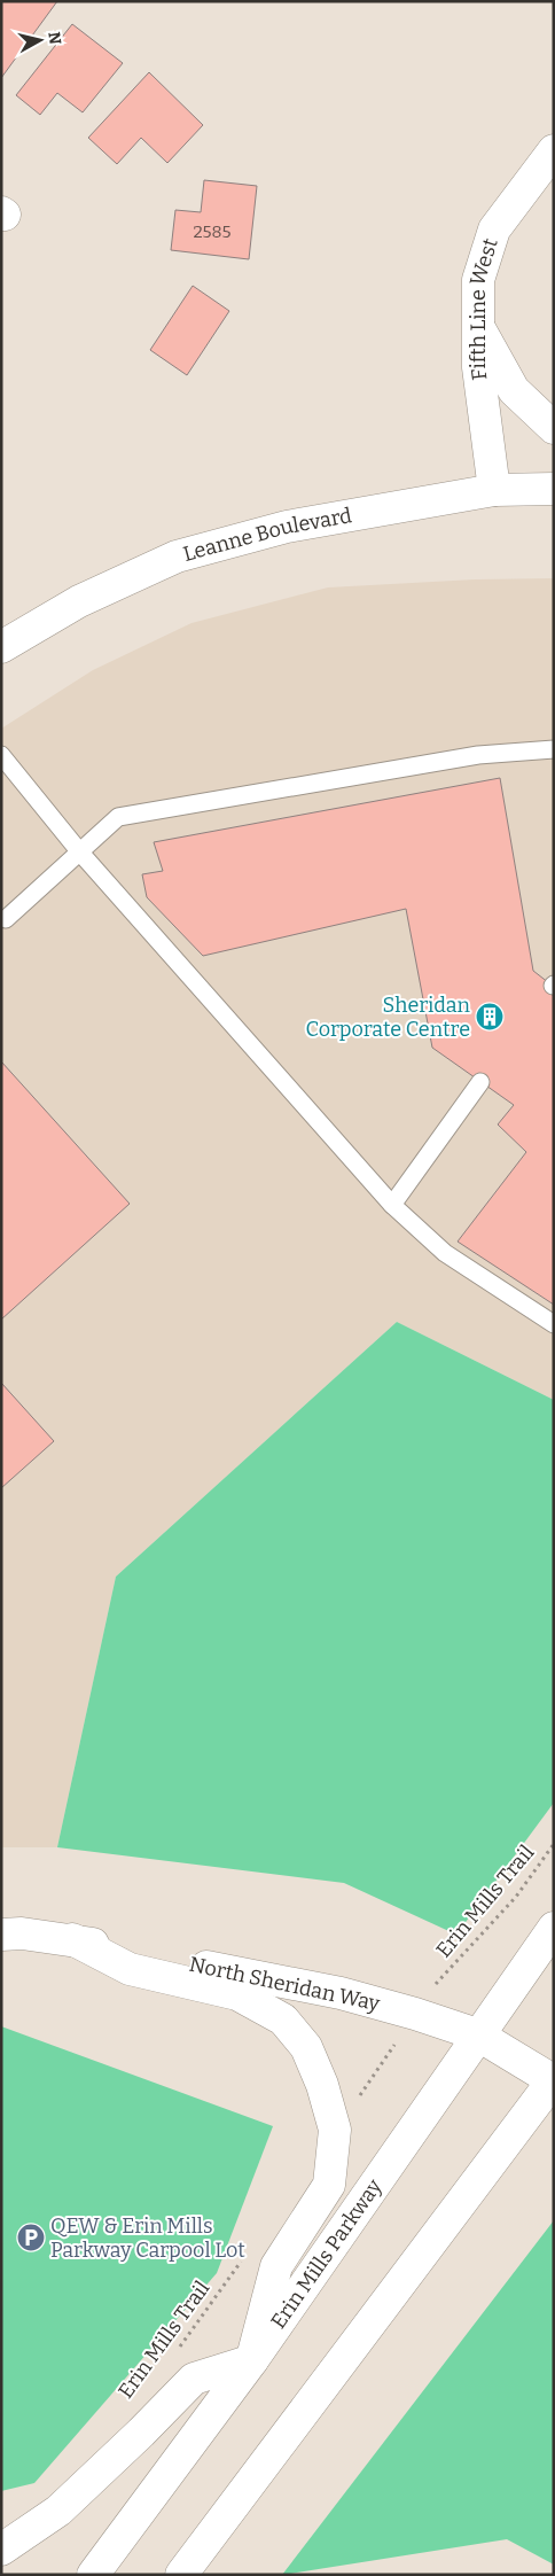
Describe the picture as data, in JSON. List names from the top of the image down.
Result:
{
  "streets": {
    "main road": [
      "Fifth Line West",
      "Leanne Boulevard",
      "North Sheridan Way",
      "Erin Mills Parkway"
    ],
    "path": ["Erin Mills Trail"]
  },
  "crossings": [
    ["Fifth Line West", "Leanne Boulevard"],
    ["North Sheridan Way", "Erin Mills Parkway"]
  ],
  "places": {
    "building": ["Sheridan Corporate Centre"],
    "parking": ["QEW & Erin Mills Parkway Carpool Lot"]
  },
  "house_numbers": ["2585"],
  "north": "right"
}
